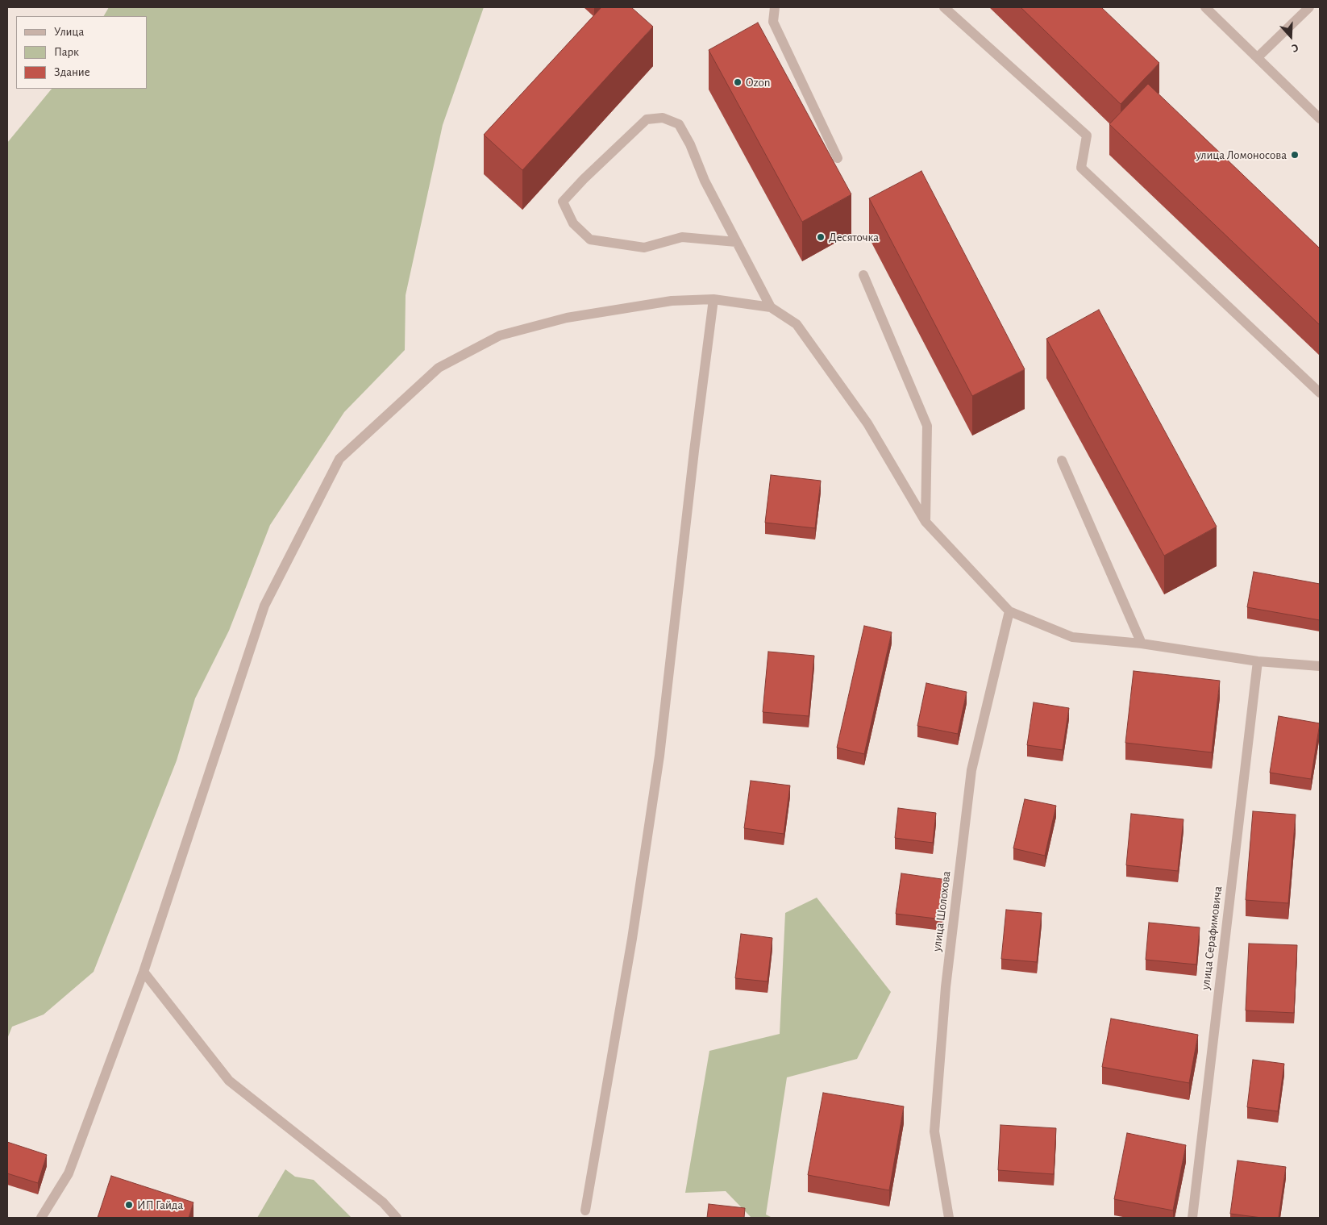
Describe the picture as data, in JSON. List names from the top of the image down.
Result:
{
  "streets": {
    "street": ["улица Шолохова", "улица Серафимовича"]
  },
  "places": [
    "Ozon",
    "улица Ломоносова",
    "Десяточка",
    "ИП Гайда"
  ],
  "legend": ["Улица", "Парк", "Здание"],
  "north": "bottom"
}
